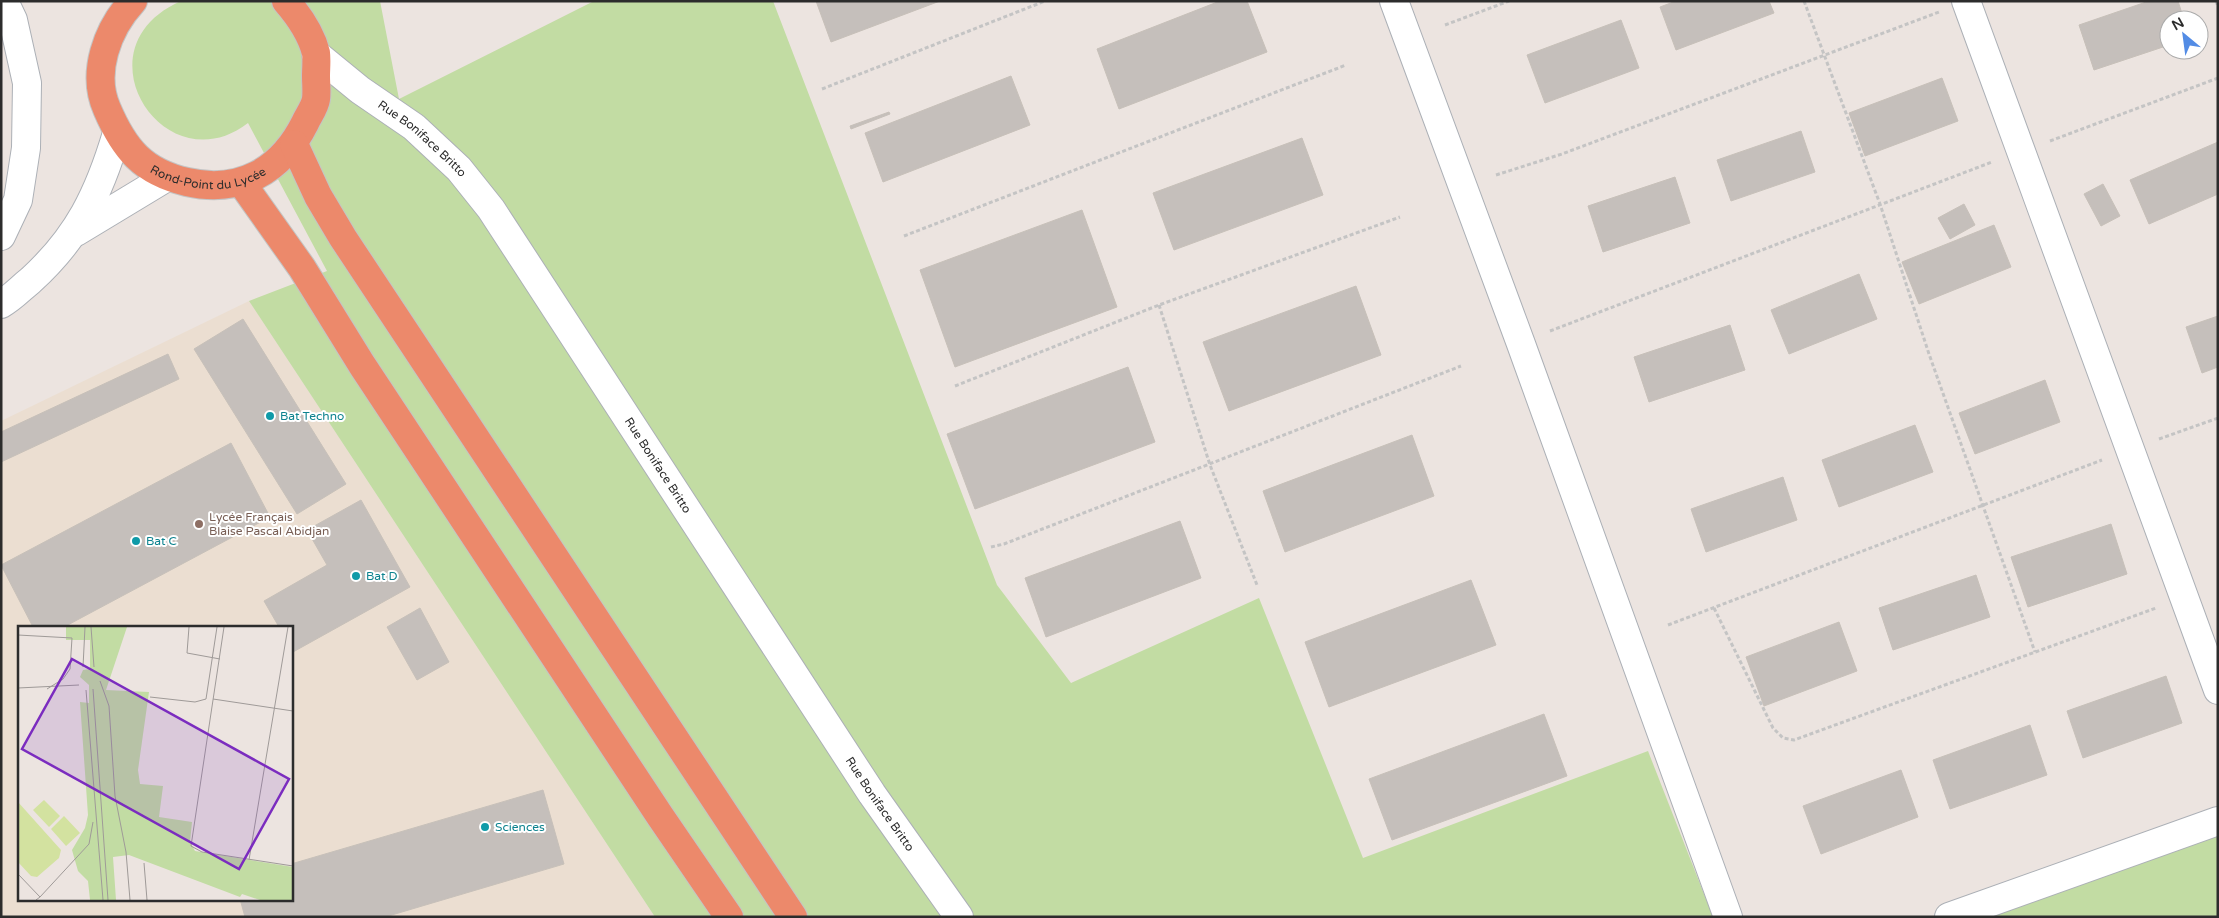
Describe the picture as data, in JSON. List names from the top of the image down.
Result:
{
  "streets": {
    "highway": ["Rond-Point du Lycée"],
    "street": ["Rue Boniface Britto"]
  },
  "crossings": [
    ["Rue Boniface Britto", "Rond-Point du Lycée"]
  ],
  "places": [
    "Bat Techno",
    "Lycée Français Blaise Pascal Abidjan",
    "Bat C",
    "Bat D",
    "Sciences"
  ],
  "north": "top left"
}
